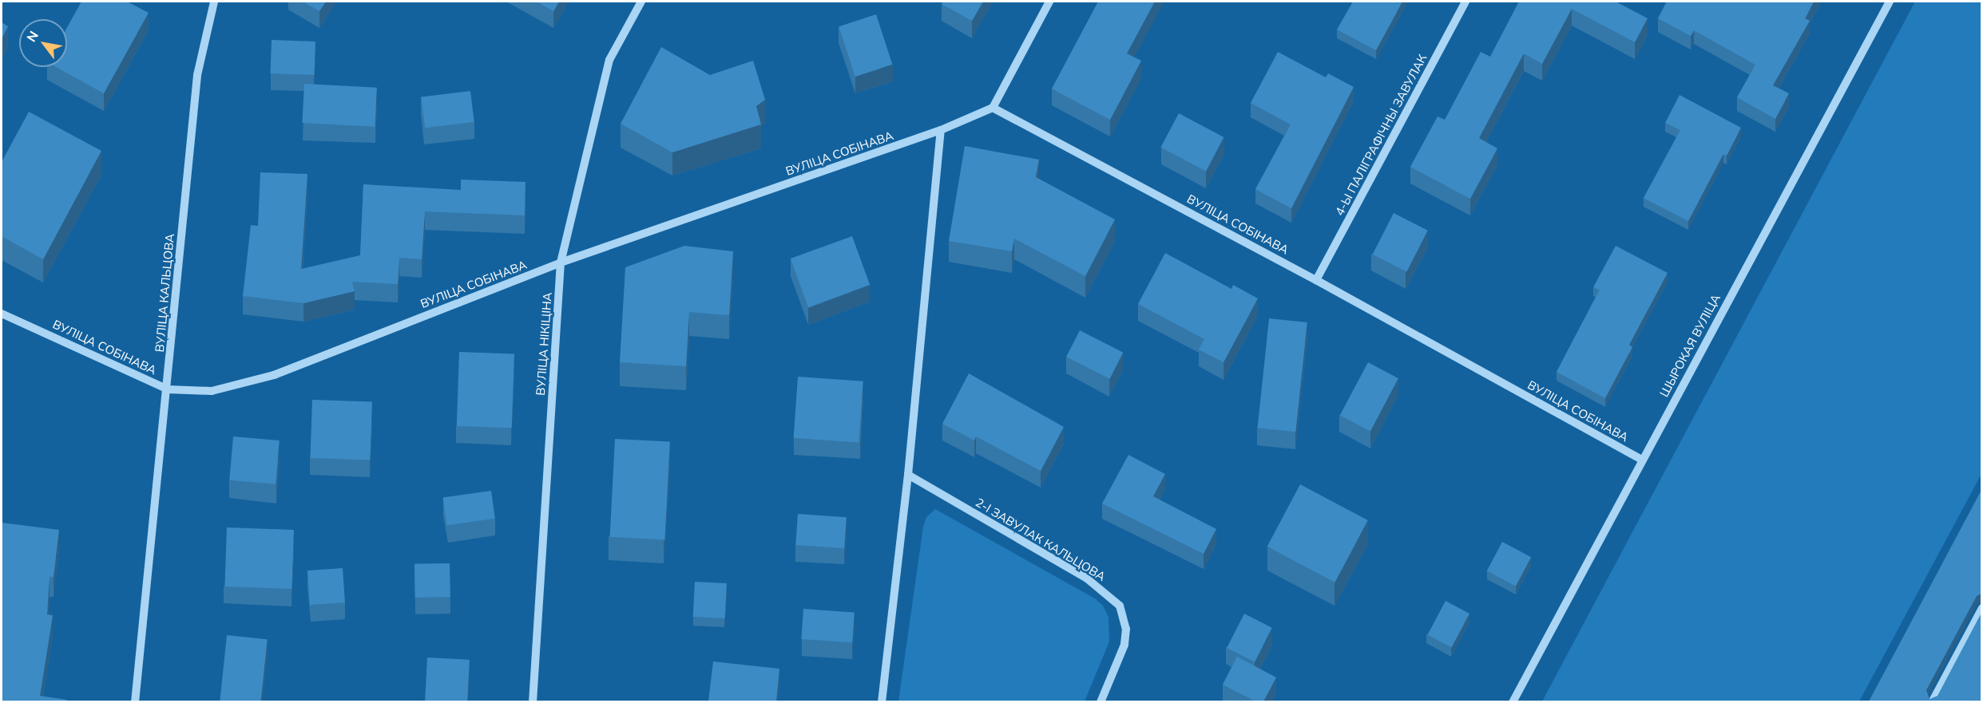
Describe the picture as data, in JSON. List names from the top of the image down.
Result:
{
  "streets": {
    "street": [
      "4-Ы ПАЛІГРАФІЧНЫ ЗАВУЛАК",
      "ВУЛІЦА СОБІНАВА",
      "ВУЛІЦА КАЛЬЦОВА",
      "ВУЛІЦА НІКІЦІНА",
      "ШЫРОКАЯ ВУЛІЦА",
      "2-І ЗАВУЛАК КАЛЬЦОВА"
    ]
  },
  "crossings": [
    ["4-Ы ПАЛІГРАФІЧНЫ ЗАВУЛАК", "ВУЛІЦА СОБІНАВА"],
    ["ВУЛІЦА СОБІНАВА", "ВУЛІЦА КАЛЬЦОВА"],
    ["ВУЛІЦА СОБІНАВА", "ВУЛІЦА НІКІЦІНА"],
    ["ВУЛІЦА СОБІНАВА", "ШЫРОКАЯ ВУЛІЦА"]
  ],
  "north": "top left"
}
